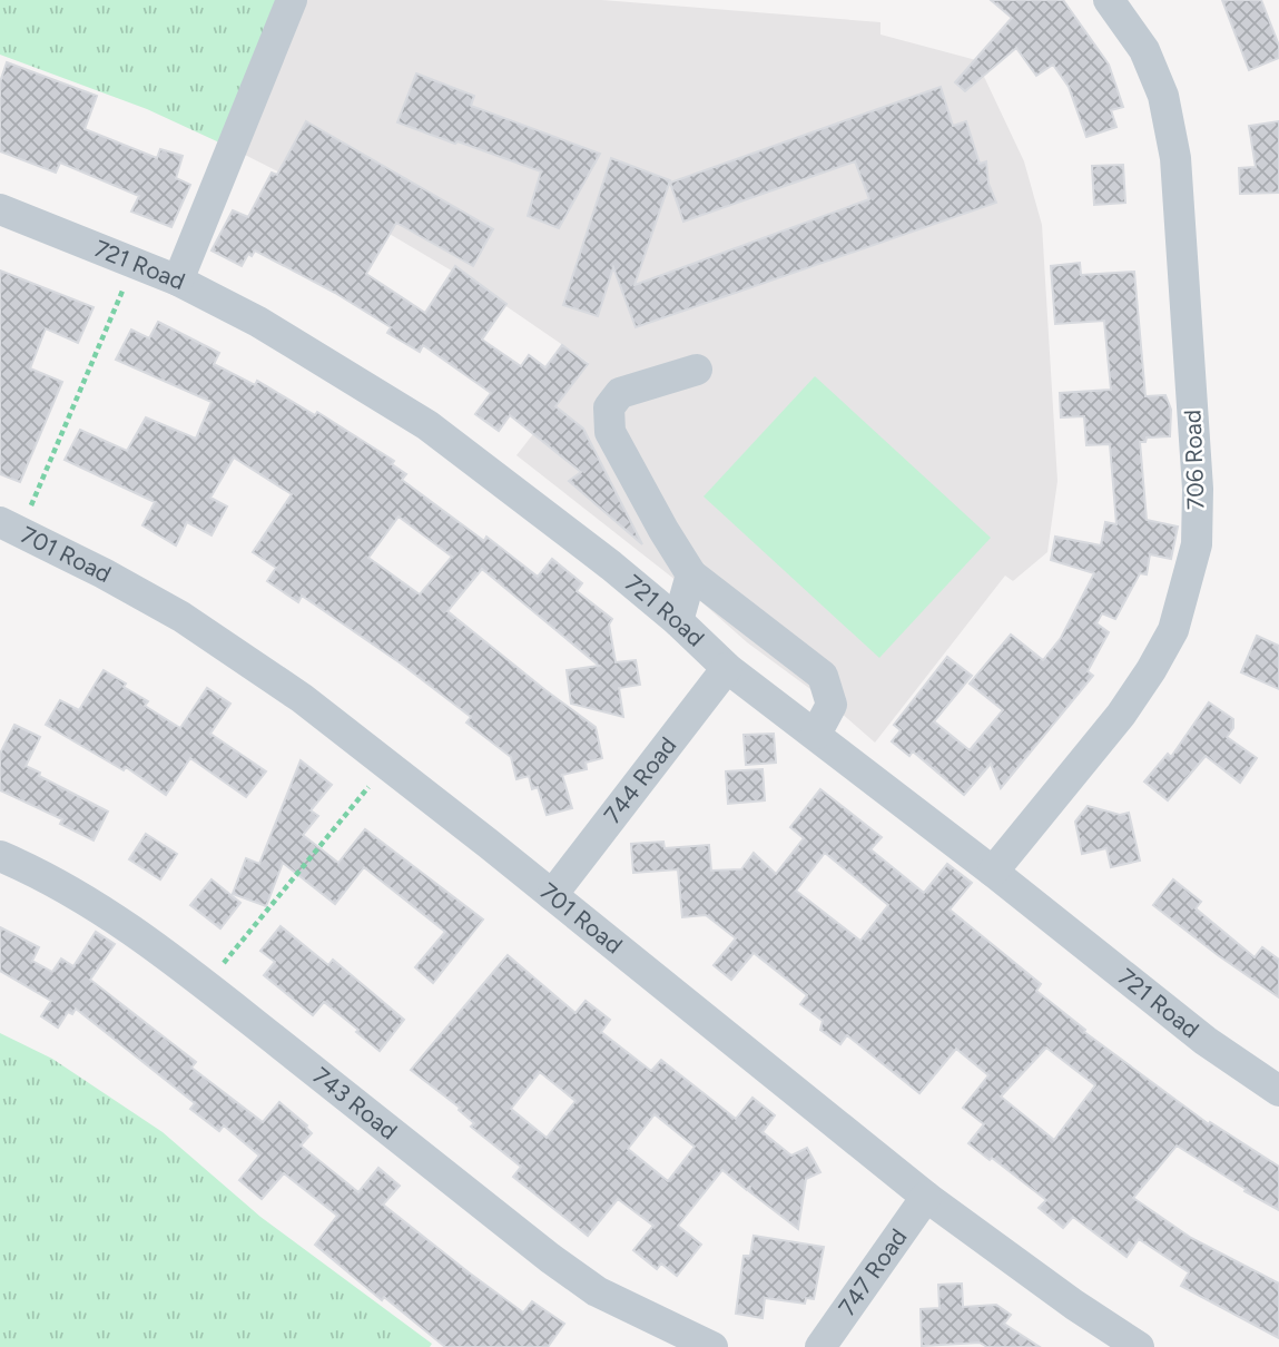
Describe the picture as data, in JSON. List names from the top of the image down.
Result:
{
  "streets": {
    "street": [
      "721 Road",
      "706 Road",
      "701 Road",
      "744 Road",
      "743 Road",
      "747 Road"
    ]
  },
  "crossings": [
    ["721 Road", "706 Road"],
    ["721 Road", "744 Road"],
    ["701 Road", "744 Road"],
    ["701 Road", "747 Road"]
  ]
}
